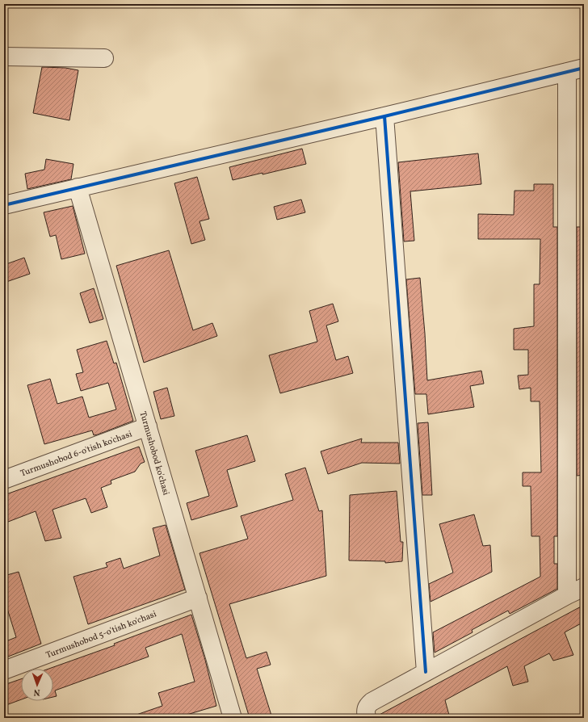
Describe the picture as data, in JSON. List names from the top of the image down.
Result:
{
  "streets": {
    "street": ["Turmushobod 6-o'tish ko'chasi", "Turmushobod ko'chasi", "Turmushobod 5-o'tish ko'chasi"]
  },
  "crossings": [
    ["Turmushobod 6-o'tish ko'chasi", "Turmushobod ko'chasi"],
    ["Turmushobod ko'chasi", "Turmushobod 5-o'tish ko'chasi"]
  ],
  "north": "bottom"
}
